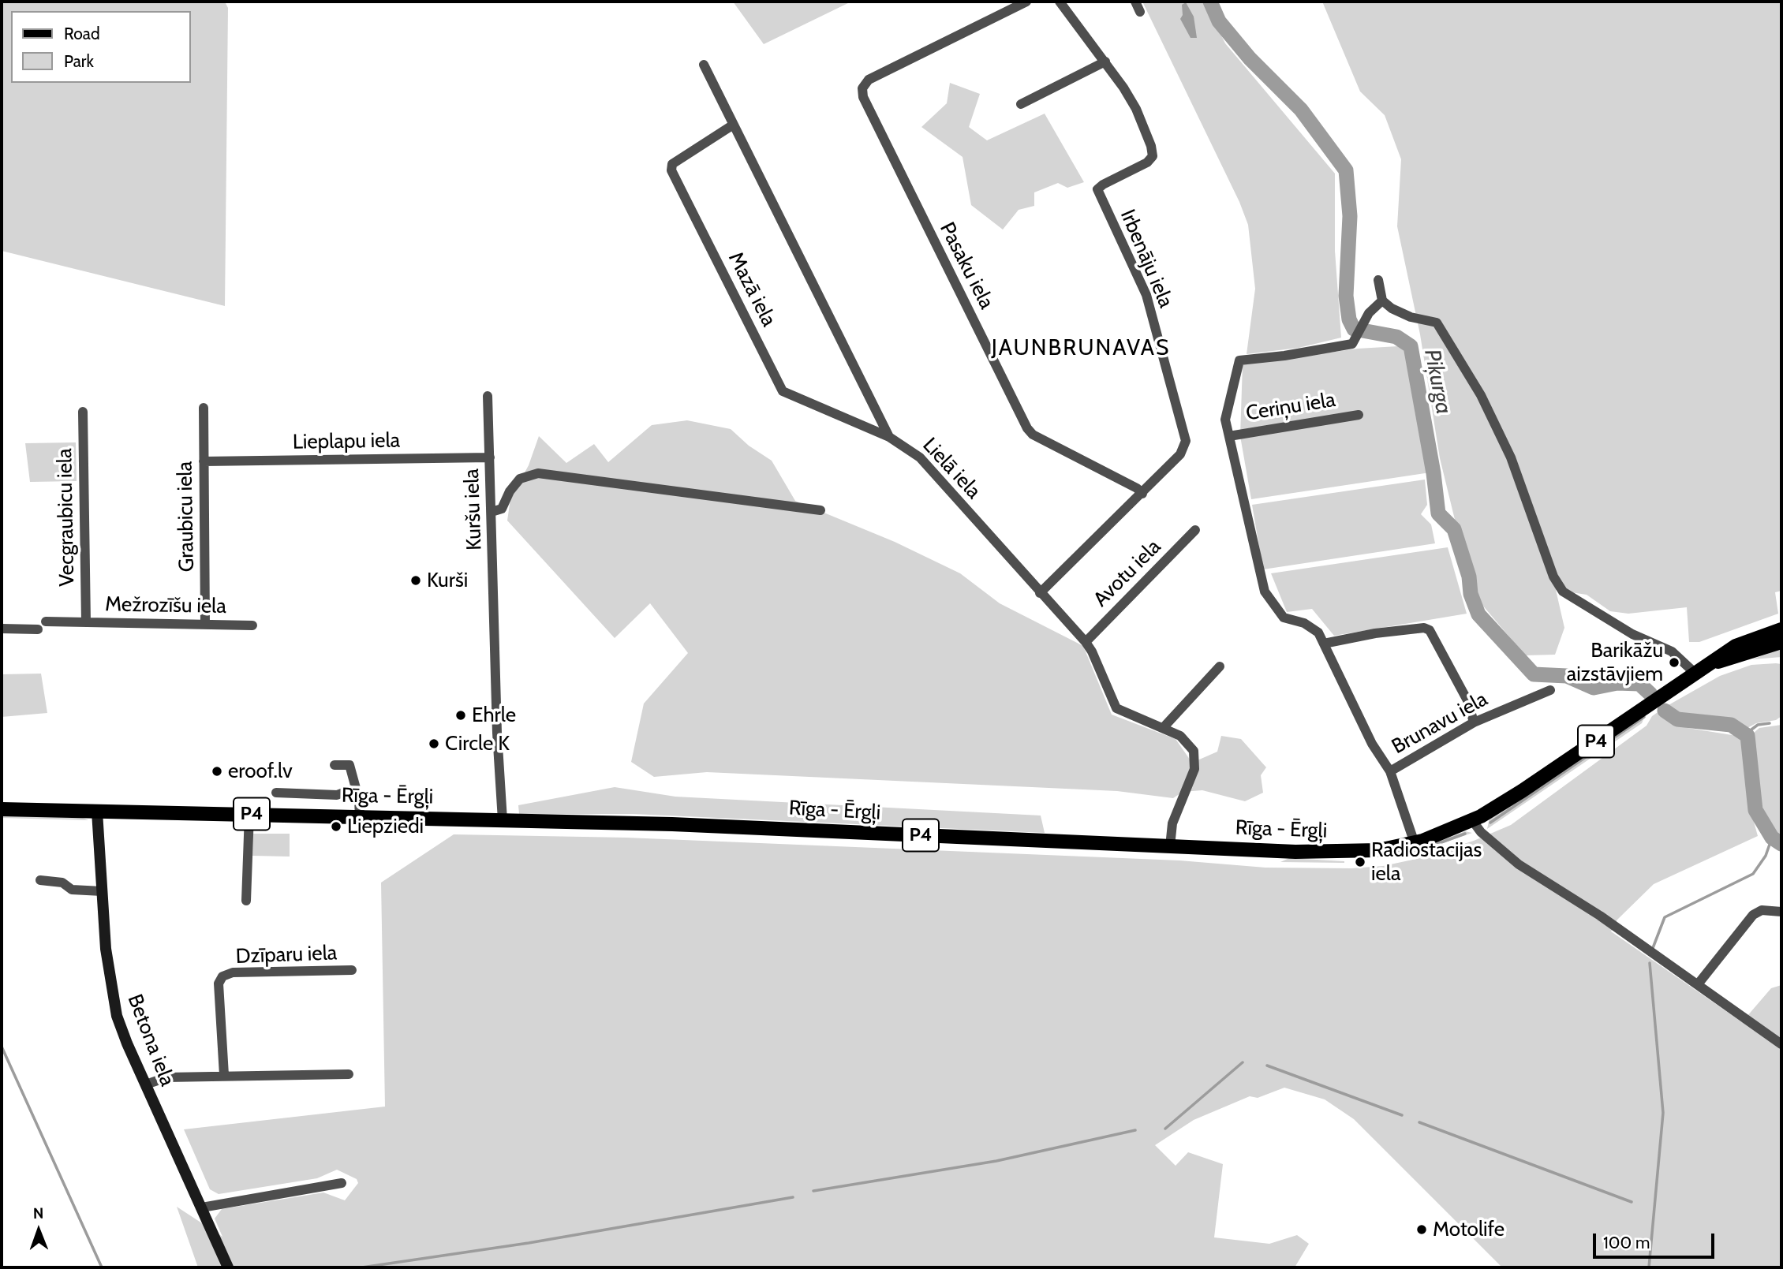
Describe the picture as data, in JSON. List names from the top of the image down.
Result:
{
  "streets": {
    "main road": ["P4", "Rīga - Ērgļi", "Betona iela"],
    "street": [
      "Irbenāju iela",
      "Pasaku iela",
      "Mazā iela",
      "Ceriņu iela",
      "Lieplapu iela",
      "Lielā iela",
      "Kuršu iela",
      "Graubicu iela",
      "Vecgraubicu iela",
      "Avotu iela",
      "Mežrozīšu iela",
      "Brunavu iela",
      "Dzīparu iela"
    ]
  },
  "crossings": [
    ["Irbenāju iela", "Pasaku iela"],
    ["Irbenāju iela", "Lielā iela"],
    ["Mazā iela", "Lielā iela"],
    ["Lieplapu iela", "Kuršu iela"],
    ["Lieplapu iela", "Graubicu iela"],
    ["Lielā iela", "Avotu iela"],
    ["Lielā iela", "Rīga - Ērgļi"],
    ["Kuršu iela", "Rīga - Ērgļi"],
    ["Graubicu iela", "Mežrozīšu iela"],
    ["Vecgraubicu iela", "Mežrozīšu iela"],
    ["Brunavu iela", "Rīga - Ērgļi"],
    ["Rīga - Ērgļi", "Betona iela"]
  ],
  "districts": ["JAUNBRUNAVAS"],
  "water": ["Piķurga"],
  "places": [
    "Kurši",
    "Barikāžu aizstāvjiem",
    "Ehrle",
    "Circle K",
    "eroof.lv",
    "Liepziedi",
    "Radiostacijas iela",
    "Motolife"
  ],
  "legend": ["Road", "Park"],
  "scale_bar": "100 m",
  "north": "top"
}
